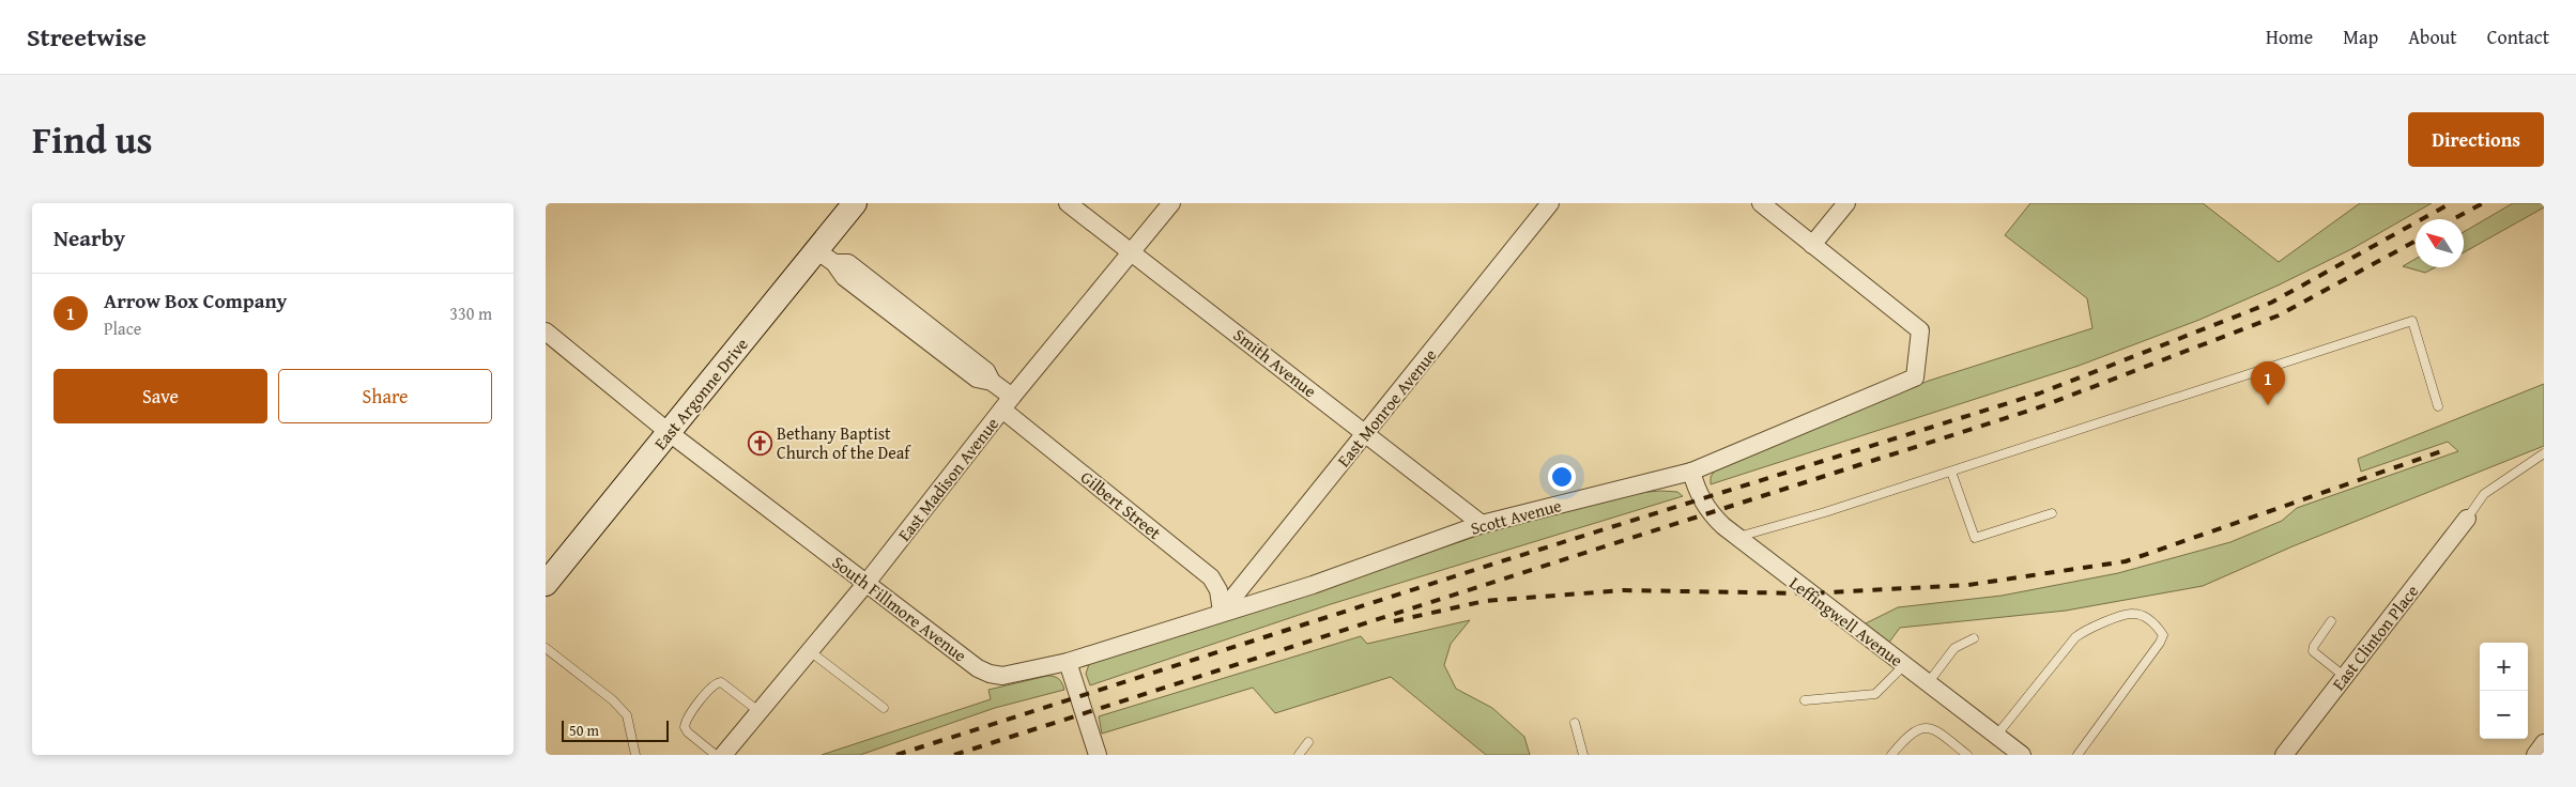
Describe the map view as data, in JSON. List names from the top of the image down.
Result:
{
  "streets": {
    "street": [
      "Smith Avenue",
      "East Argonne Drive",
      "East Monroe Avenue",
      "East Madison Avenue",
      "Gilbert Street",
      "Scott Avenue",
      "South Fillmore Avenue",
      "Leffingwell Avenue",
      "East Clinton Place"
    ]
  },
  "crossings": [
    ["Smith Avenue", "East Monroe Avenue"],
    ["Smith Avenue", "East Madison Avenue"],
    ["Smith Avenue", "Scott Avenue"],
    ["East Argonne Drive", "Gilbert Street"],
    ["East Argonne Drive", "South Fillmore Avenue"],
    ["East Monroe Avenue", "Gilbert Street"],
    ["East Monroe Avenue", "Scott Avenue"],
    ["East Madison Avenue", "Gilbert Street"],
    ["East Madison Avenue", "South Fillmore Avenue"],
    ["Gilbert Street", "Scott Avenue"],
    ["Scott Avenue", "South Fillmore Avenue"],
    ["Scott Avenue", "Leffingwell Avenue"]
  ],
  "places": {
    "church": ["Bethany Baptist Church of the Deaf"]
  },
  "scale_bar": "50 m",
  "north": "top left",
  "page": {
    "header": "Streetwise",
    "nav": [
      "Home",
      "Map",
      "About",
      "Contact"
    ],
    "title": "Find us",
    "buttons": [
      "Directions",
      ["Save", "Share"]
    ],
    "heading": "Nearby",
    "list": [
      {
        "mark": "1",
        "name": "Arrow Box Company",
        "note": "Place",
        "value": "330 m"
      }
    ],
    "pins": "1",
    "map_buttons": ["+", "−"],
    "scale": "50 m"
  }
}
